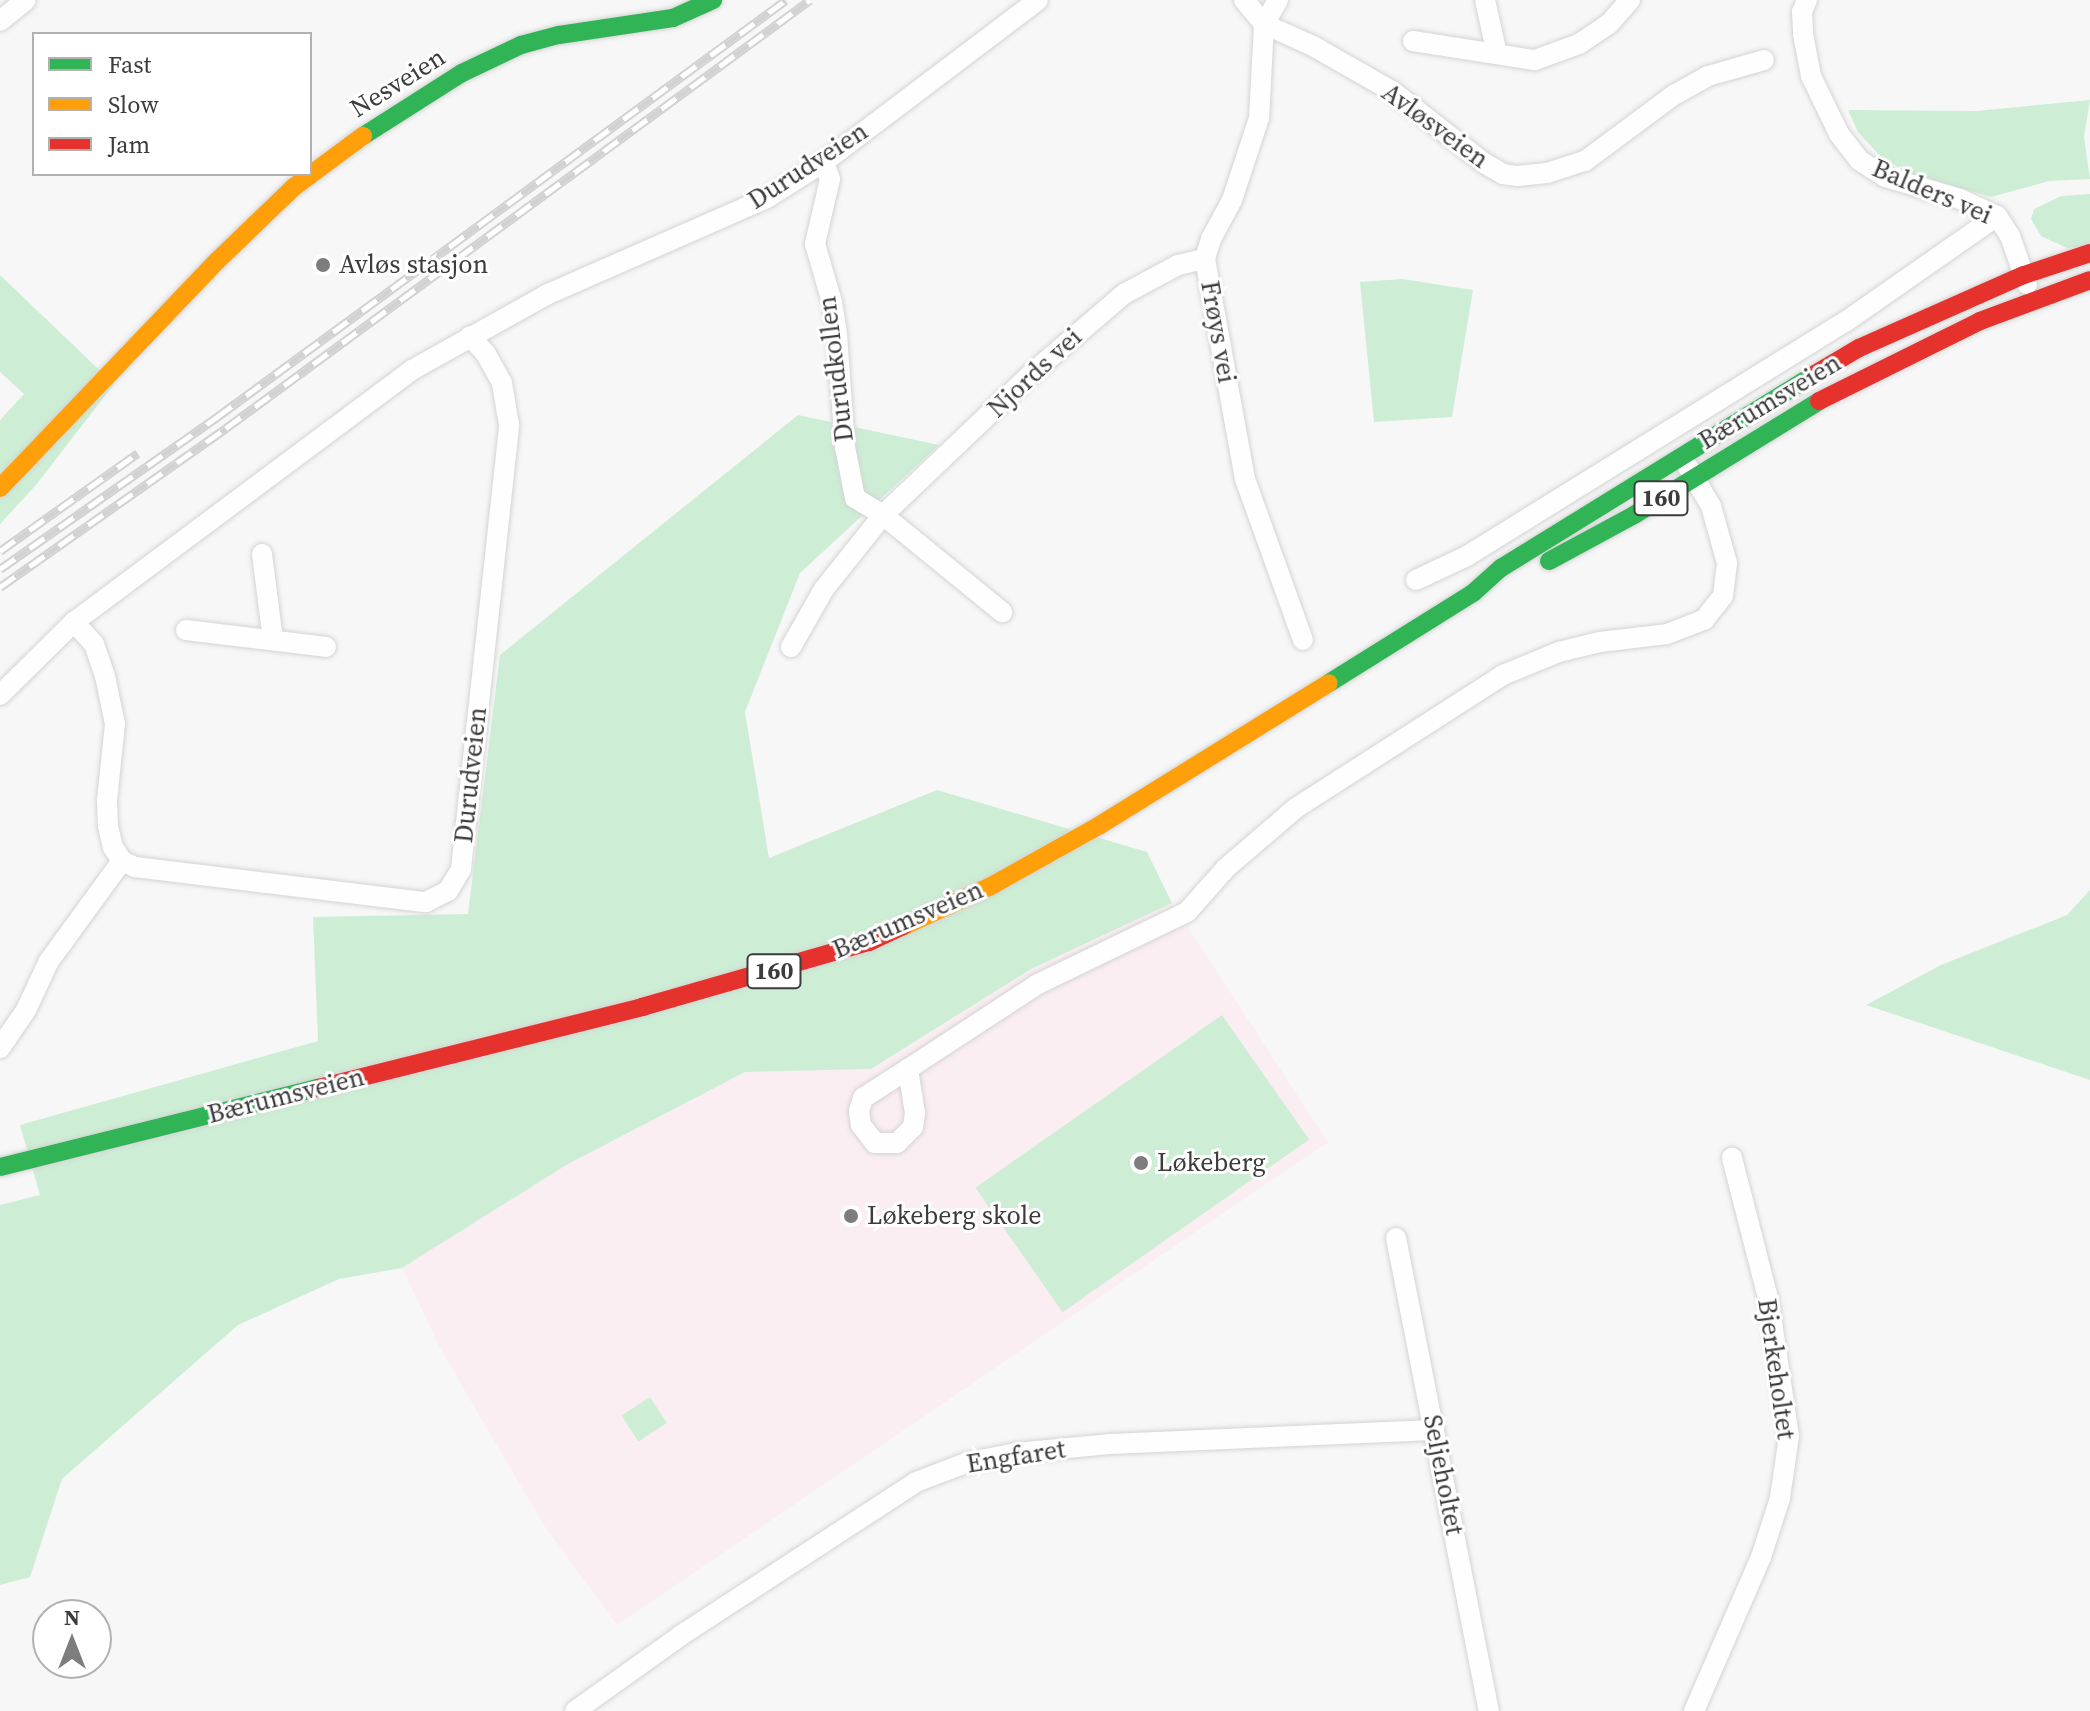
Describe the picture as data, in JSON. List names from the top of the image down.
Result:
{
  "streets": {
    "main road": ["Nesveien", "Bærumsveien", "160"],
    "street": [
      "Avløsveien",
      "Durudveien",
      "Balders vei",
      "Frøys vei",
      "Durudkollen",
      "Njords vei",
      "Bjerkeholtet",
      "Engfaret",
      "Seljeholtet"
    ]
  },
  "crossings": [
    ["Avløsveien", "Frøys vei"],
    ["Durudveien", "Durudkollen"],
    ["Balders vei", "Bærumsveien"],
    ["Frøys vei", "Njords vei"],
    ["Durudkollen", "Njords vei"],
    ["Engfaret", "Seljeholtet"]
  ],
  "places": ["Avløs stasjon", "Løkeberg", "Løkeberg skole"],
  "legend": ["Fast", "Slow", "Jam"],
  "north": "top"
}
